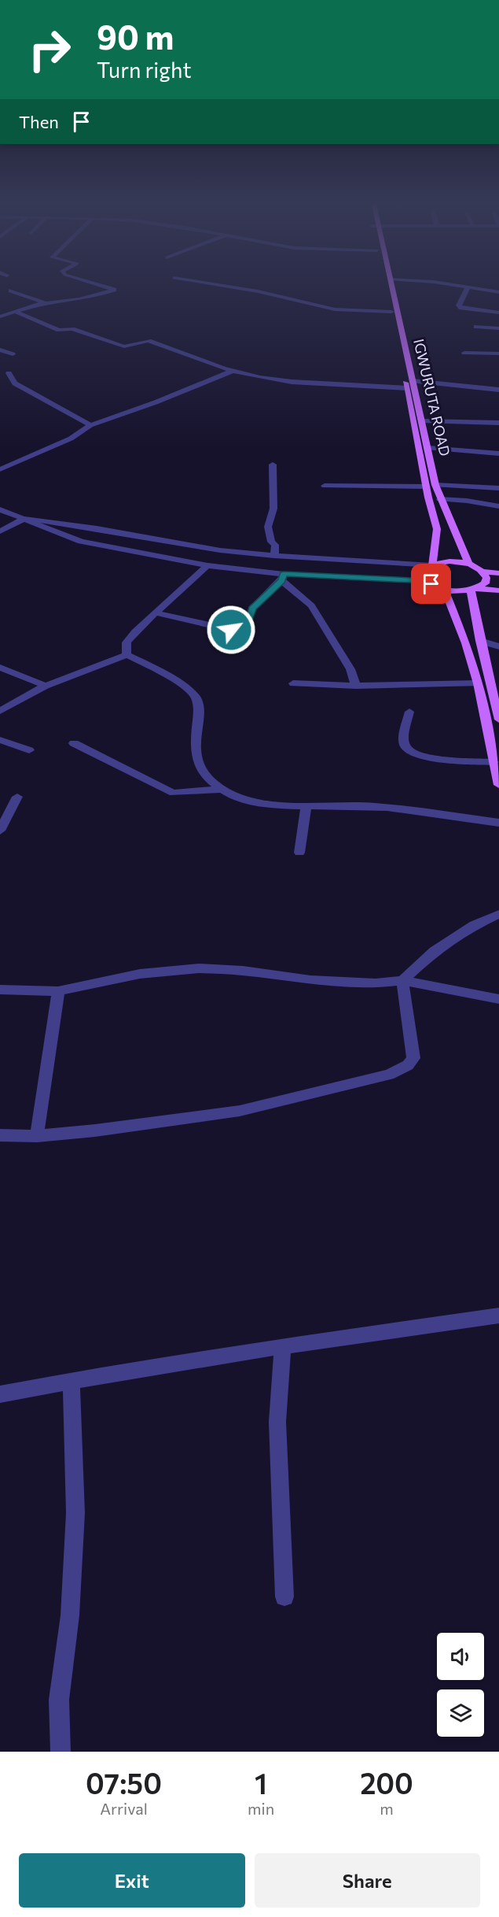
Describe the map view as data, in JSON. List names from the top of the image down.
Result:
{
  "streets": {
    "main road": ["IGWURUTA ROAD"]
  },
  "page": {
    "turn": ["90 m", "Turn right"],
    "then": "Then",
    "eta": [
      "07:50",
      "Arrival",
      "1",
      "min",
      "200",
      "m"
    ],
    "buttons": ["Exit", "Share"]
  }
}
